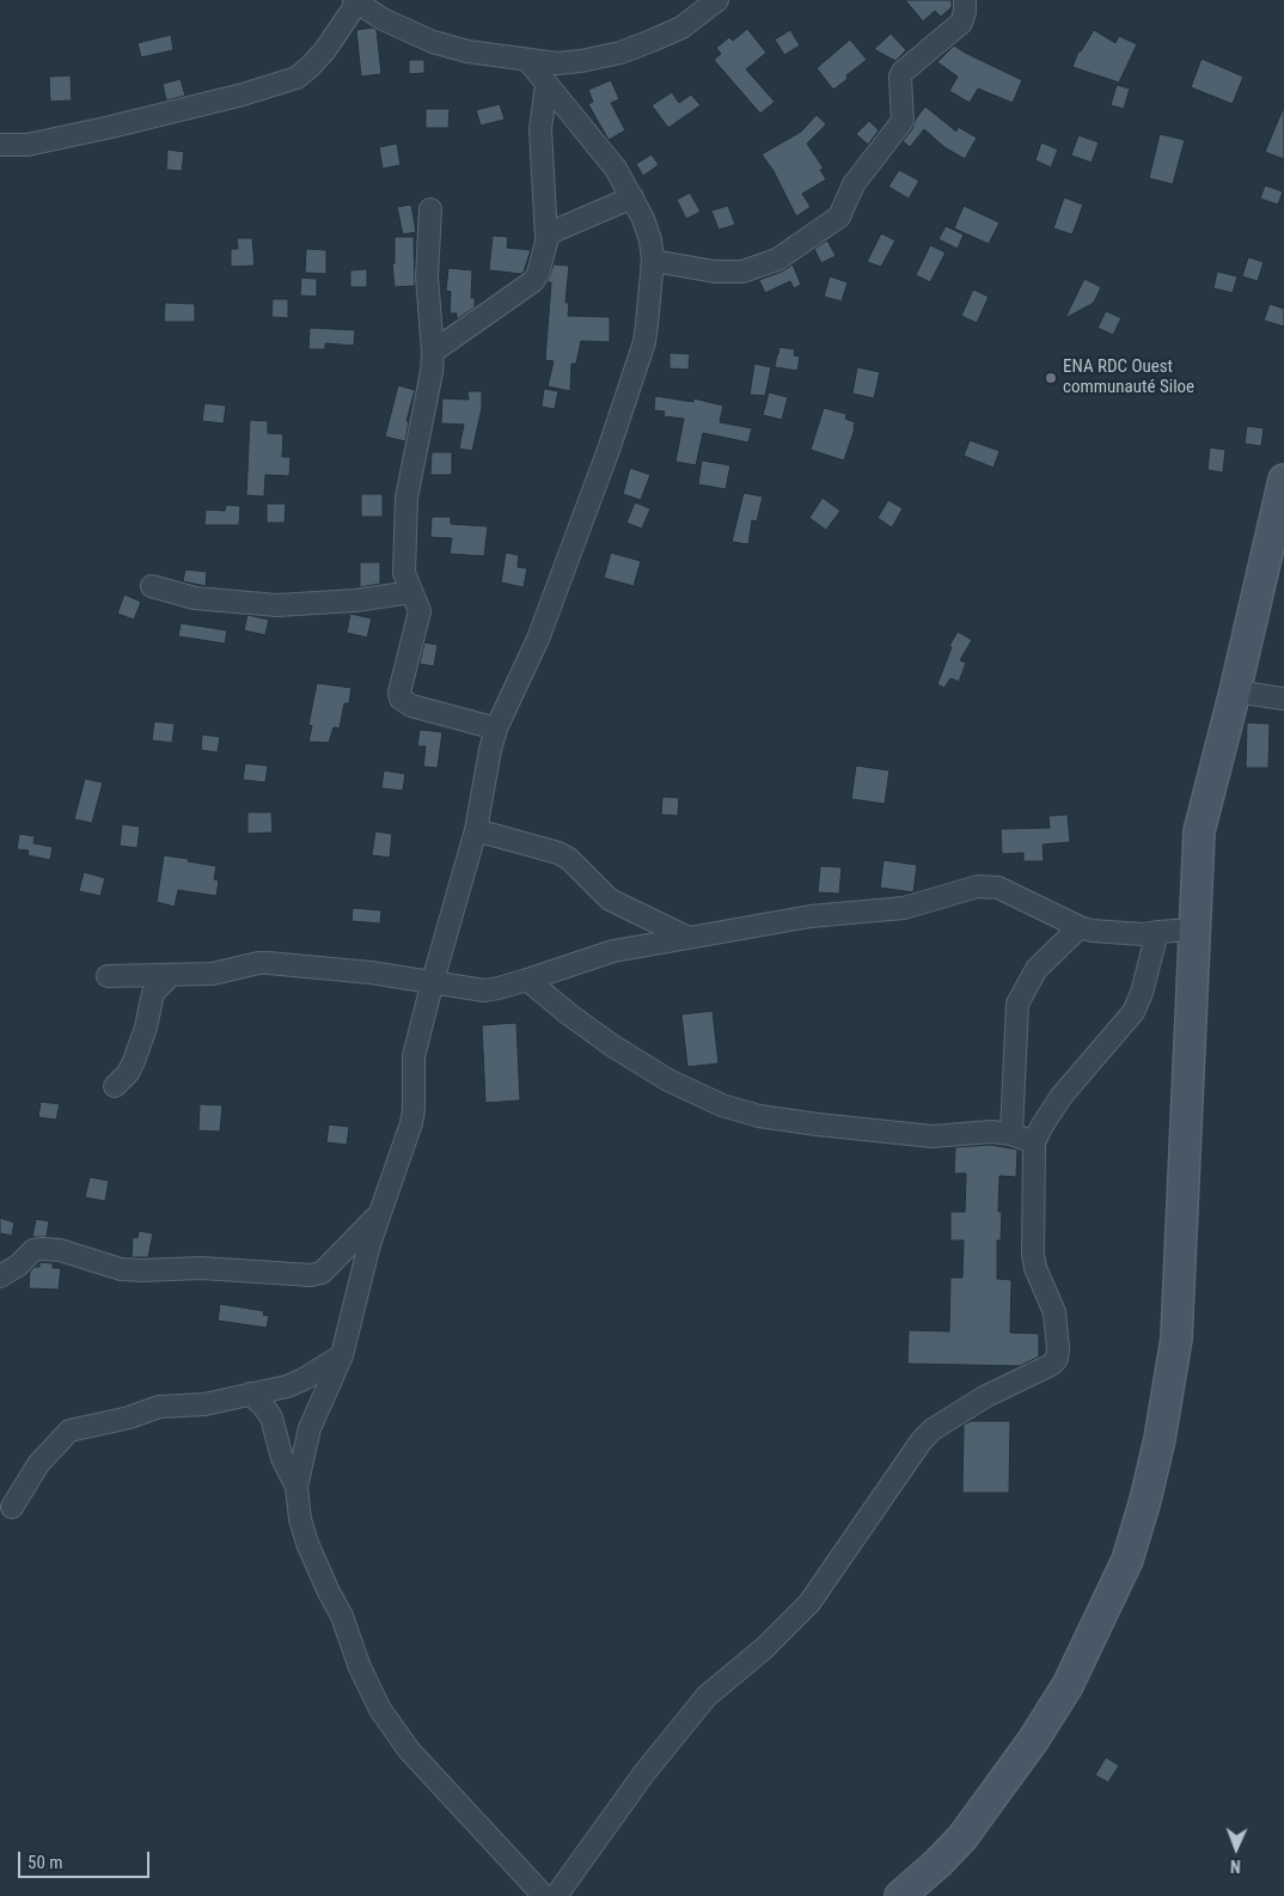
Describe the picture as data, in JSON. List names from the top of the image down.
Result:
{
  "places": ["ENA RDC Ouest communauté Siloe"],
  "scale_bar": "50 m",
  "north": "bottom"
}
